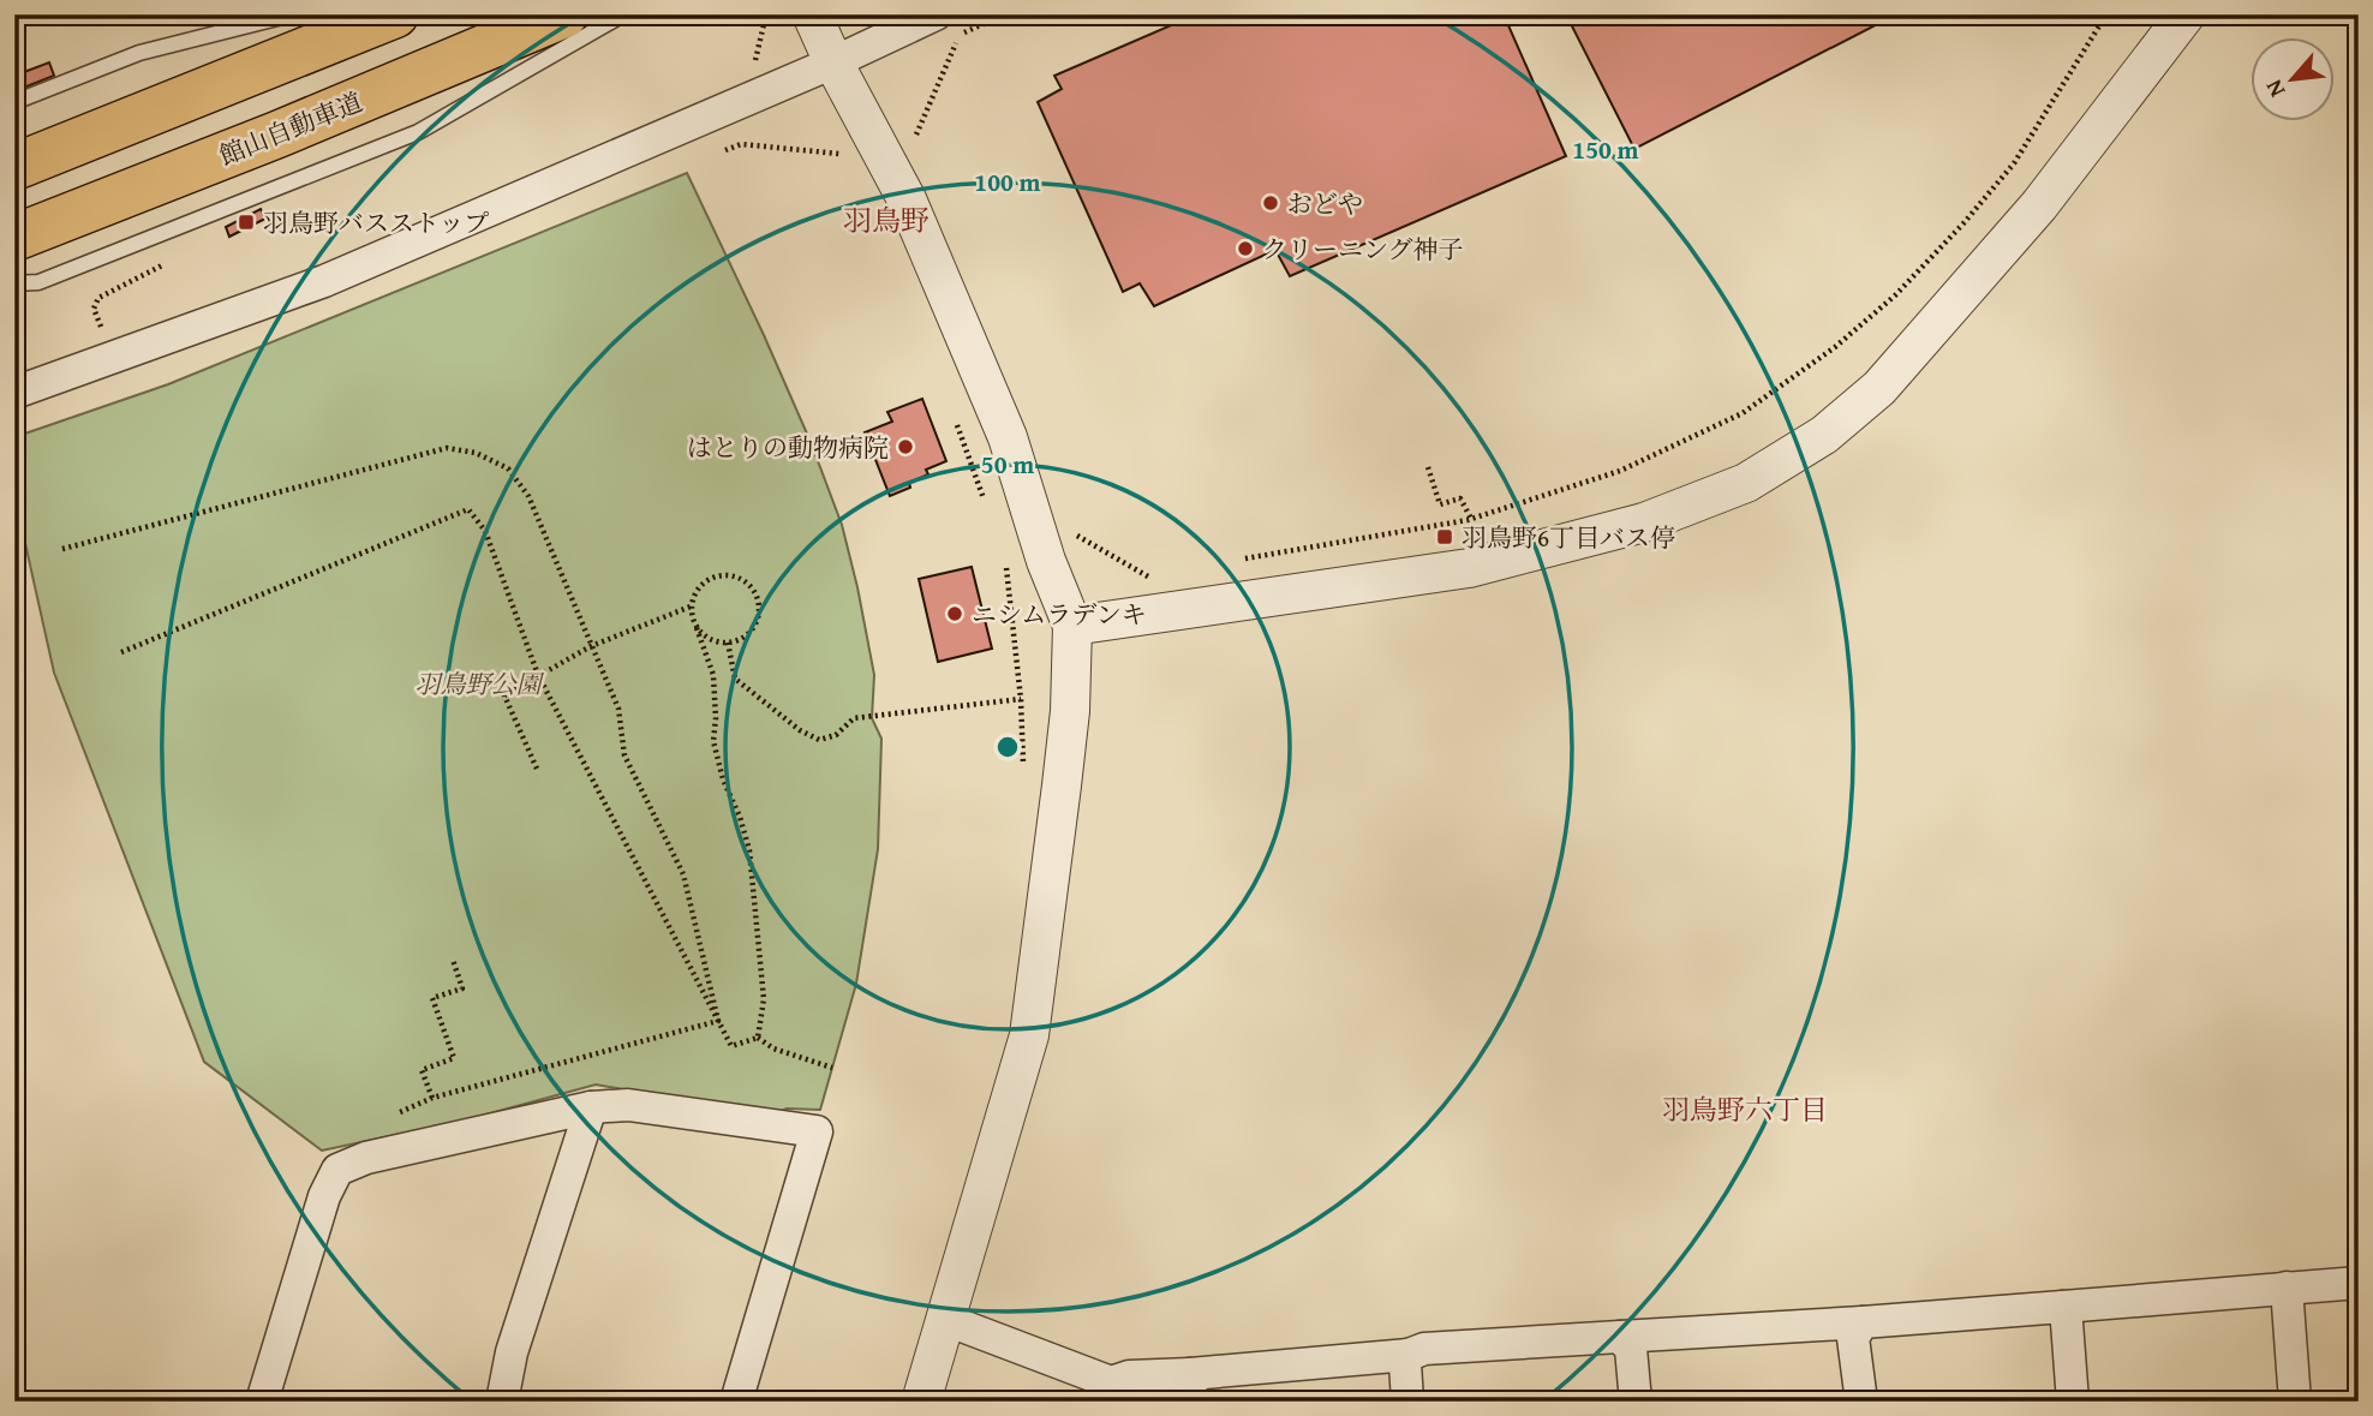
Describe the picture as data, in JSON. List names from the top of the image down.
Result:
{
  "streets": {
    "highway": ["館山自動車道"]
  },
  "districts": ["羽鳥野", "羽鳥野六丁目"],
  "parks": ["羽鳥野公園"],
  "places": {
    "other": [
      "おどや",
      "クリーニング神子",
      "はとりの動物病院",
      "ニシムラデンキ"
    ],
    "transit": ["羽鳥野バスストップ", "羽鳥野6丁目バス停"]
  },
  "north": "bottom left",
  "rings": ["150 m", "100 m", "50 m"]
}
